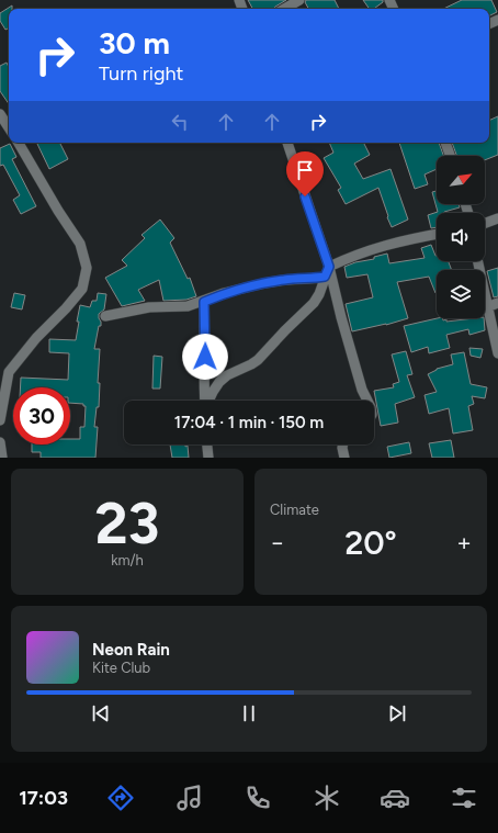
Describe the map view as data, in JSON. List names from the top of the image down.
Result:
{
  "north": "top right",
  "page": {
    "turn": ["30 m", "Turn right"],
    "limit": "30",
    "trip": "17:04 · 1 min · 150 m",
    "tile": [
      ["23", "km/h"],
      "Climate"
    ],
    "heat": ["−", "20°", "+"],
    "song": ["Neon Rain", "Kite Club"],
    "tabs": "17:03"
  }
}
